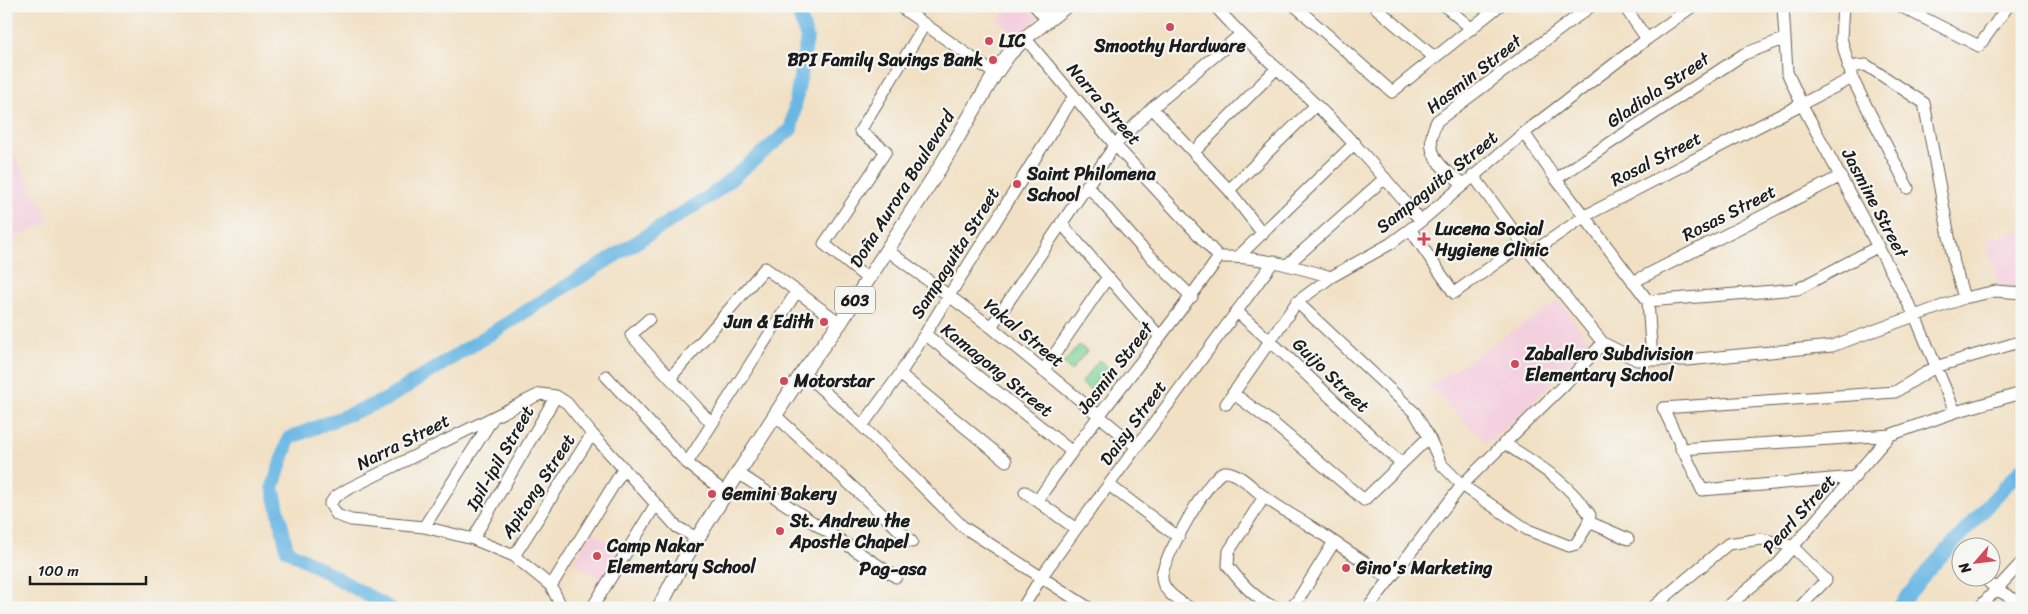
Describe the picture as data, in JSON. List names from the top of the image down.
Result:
{
  "streets": {
    "main road": ["Doña Aurora Boulevard", "603"],
    "street": [
      "Hasmin Street",
      "Gladiola Street",
      "Narra Street",
      "Rosal Street",
      "Sampaguita Street",
      "Jasmine Street",
      "Rosas Street",
      "Yakal Street",
      "Jasmin Street",
      "Kamagong Street",
      "Guijo Street",
      "Daisy Street",
      "Ipil-ipil Street",
      "Apitong Street",
      "Pearl Street"
    ]
  },
  "crossings": [
    ["Hasmin Street", "Sampaguita Street"],
    ["Gladiola Street", "Jasmine Street"],
    ["Narra Street", "Sampaguita Street"],
    ["Narra Street", "Doña Aurora Boulevard"],
    ["Narra Street", "Jasmin Street"],
    ["Narra Street", "Ipil-ipil Street"],
    ["Narra Street", "Apitong Street"],
    ["Rosal Street", "Jasmine Street"],
    ["Sampaguita Street", "Yakal Street"],
    ["Sampaguita Street", "Kamagong Street"],
    ["Sampaguita Street", "Guijo Street"],
    ["Doña Aurora Boulevard", "Yakal Street"],
    ["Jasmine Street", "Rosas Street"],
    ["Yakal Street", "Jasmin Street"],
    ["Yakal Street", "Daisy Street"],
    ["Jasmin Street", "Kamagong Street"],
    ["Guijo Street", "Daisy Street"]
  ],
  "districts": ["Pag-asa"],
  "places": {
    "other": [
      "Smoothy Hardware",
      "LIC",
      "BPI Family Savings Bank",
      "Saint Philomena School",
      "Jun & Edith",
      "Zaballero Subdivision Elementary School",
      "Motorstar",
      "Gemini Bakery",
      "St. Andrew the Apostle Chapel",
      "Camp Nakar Elementary School",
      "Gino's Marketing"
    ],
    "health": ["Lucena Social Hygiene Clinic"]
  },
  "scale_bar": "100 m",
  "north": "bottom left"
}
